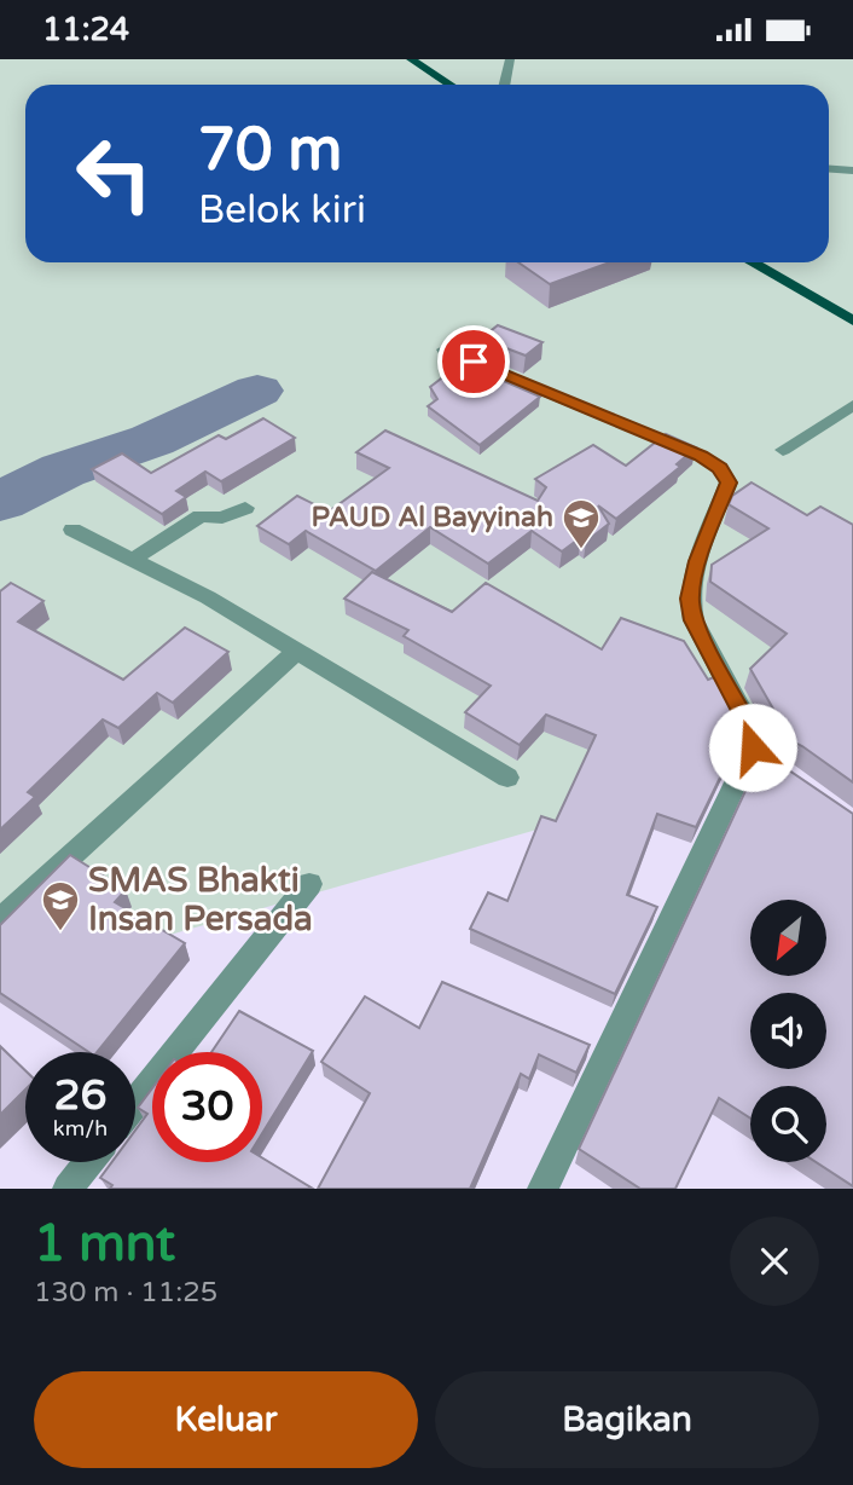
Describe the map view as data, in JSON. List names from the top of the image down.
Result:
{
  "places": {
    "school or university": ["PAUD Al Bayyinah", "SMAS Bhakti Insan Persada"]
  },
  "north": "bottom left",
  "page": {
    "status": "11:24",
    "turn": ["70 m", "Belok kiri"],
    "speed": "26 km/h",
    "limit": "30",
    "heading": ["1 mnt", "130 m · 11:25"],
    "buttons": ["Keluar", "Bagikan"]
  }
}
